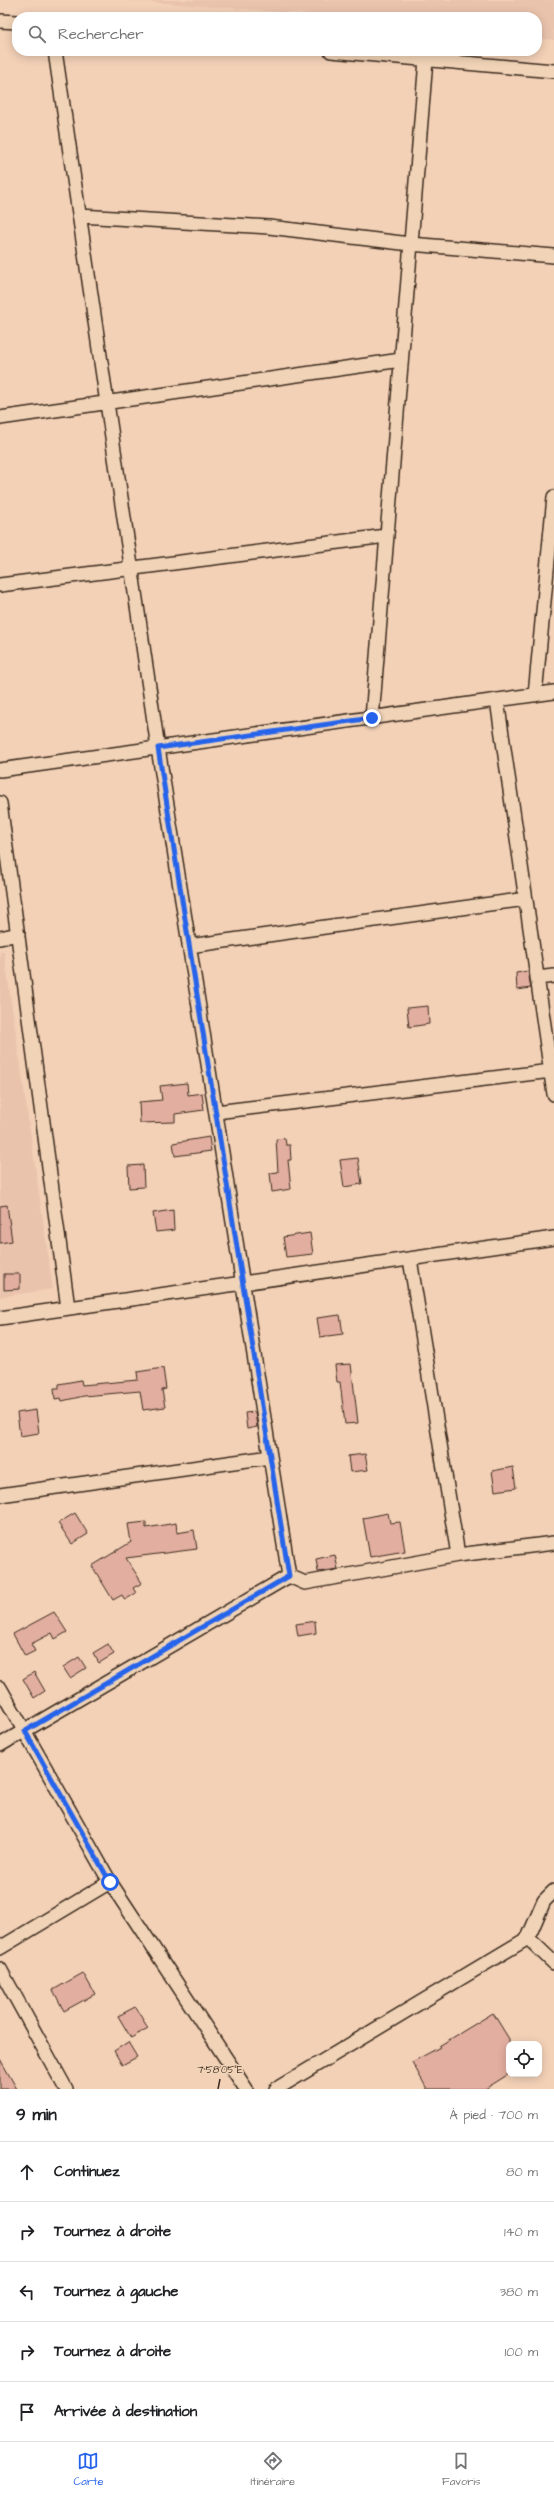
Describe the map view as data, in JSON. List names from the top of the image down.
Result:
{
  "page": {
    "search": "Rechercher",
    "heading": ["9 min", "À pied · 700 m"],
    "list": [
      ["Continuez", "80 m"],
      ["Tournez à droite", "140 m"],
      ["Tournez à gauche", "380 m"],
      ["Tournez à droite", "100 m"],
      "Arrivée à destination"
    ],
    "nav": ["Carte", "Itinéraire", "Favoris"]
  },
  "coordinates": ["7°58'05\"E"]
}
